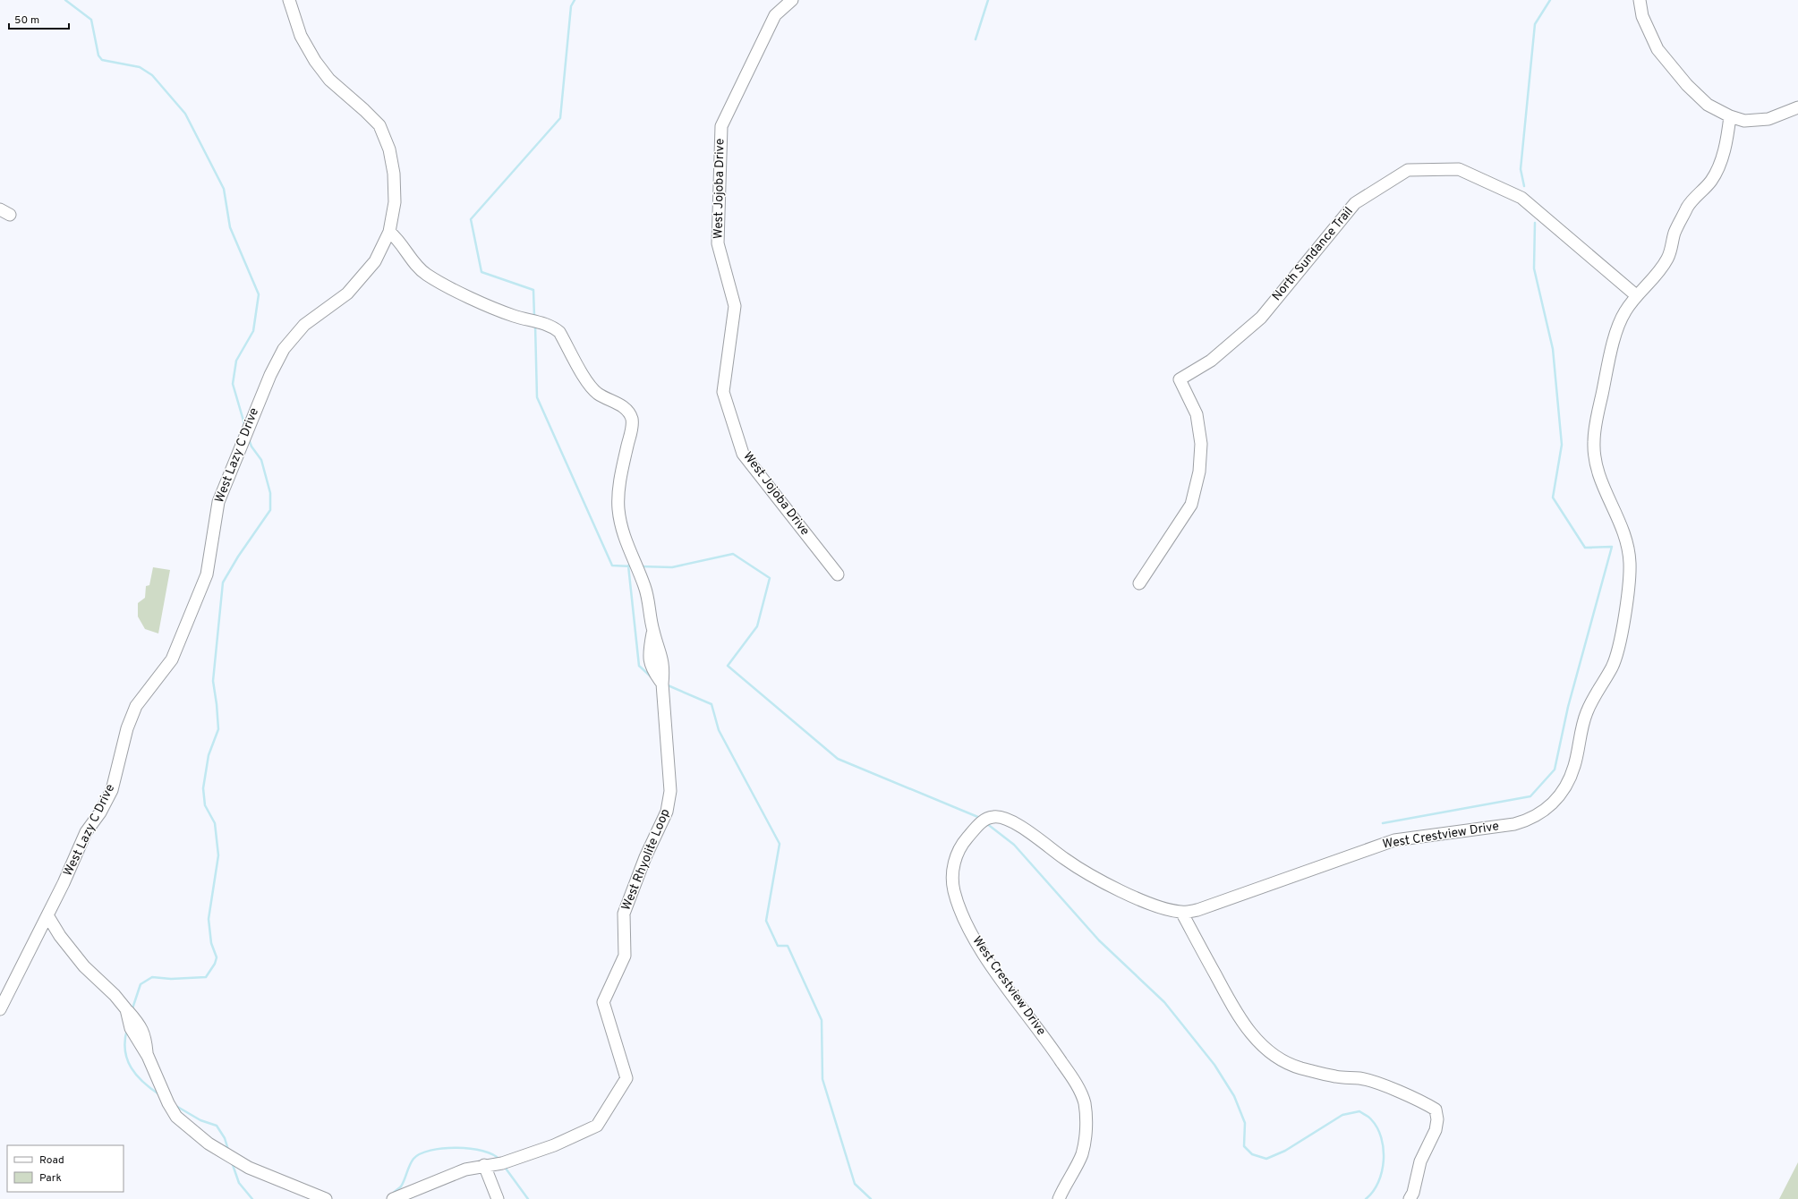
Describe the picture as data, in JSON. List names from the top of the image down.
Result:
{
  "streets": {
    "street": [
      "West Jojoba Drive",
      "North Sundance Trail",
      "West Lazy C Drive",
      "West Crestview Drive",
      "West Rhyolite Loop"
    ]
  },
  "crossings": [
    ["North Sundance Trail", "West Crestview Drive"],
    ["West Lazy C Drive", "West Rhyolite Loop"]
  ],
  "legend": ["Road", "Park"],
  "scale_bar": "50 m"
}
